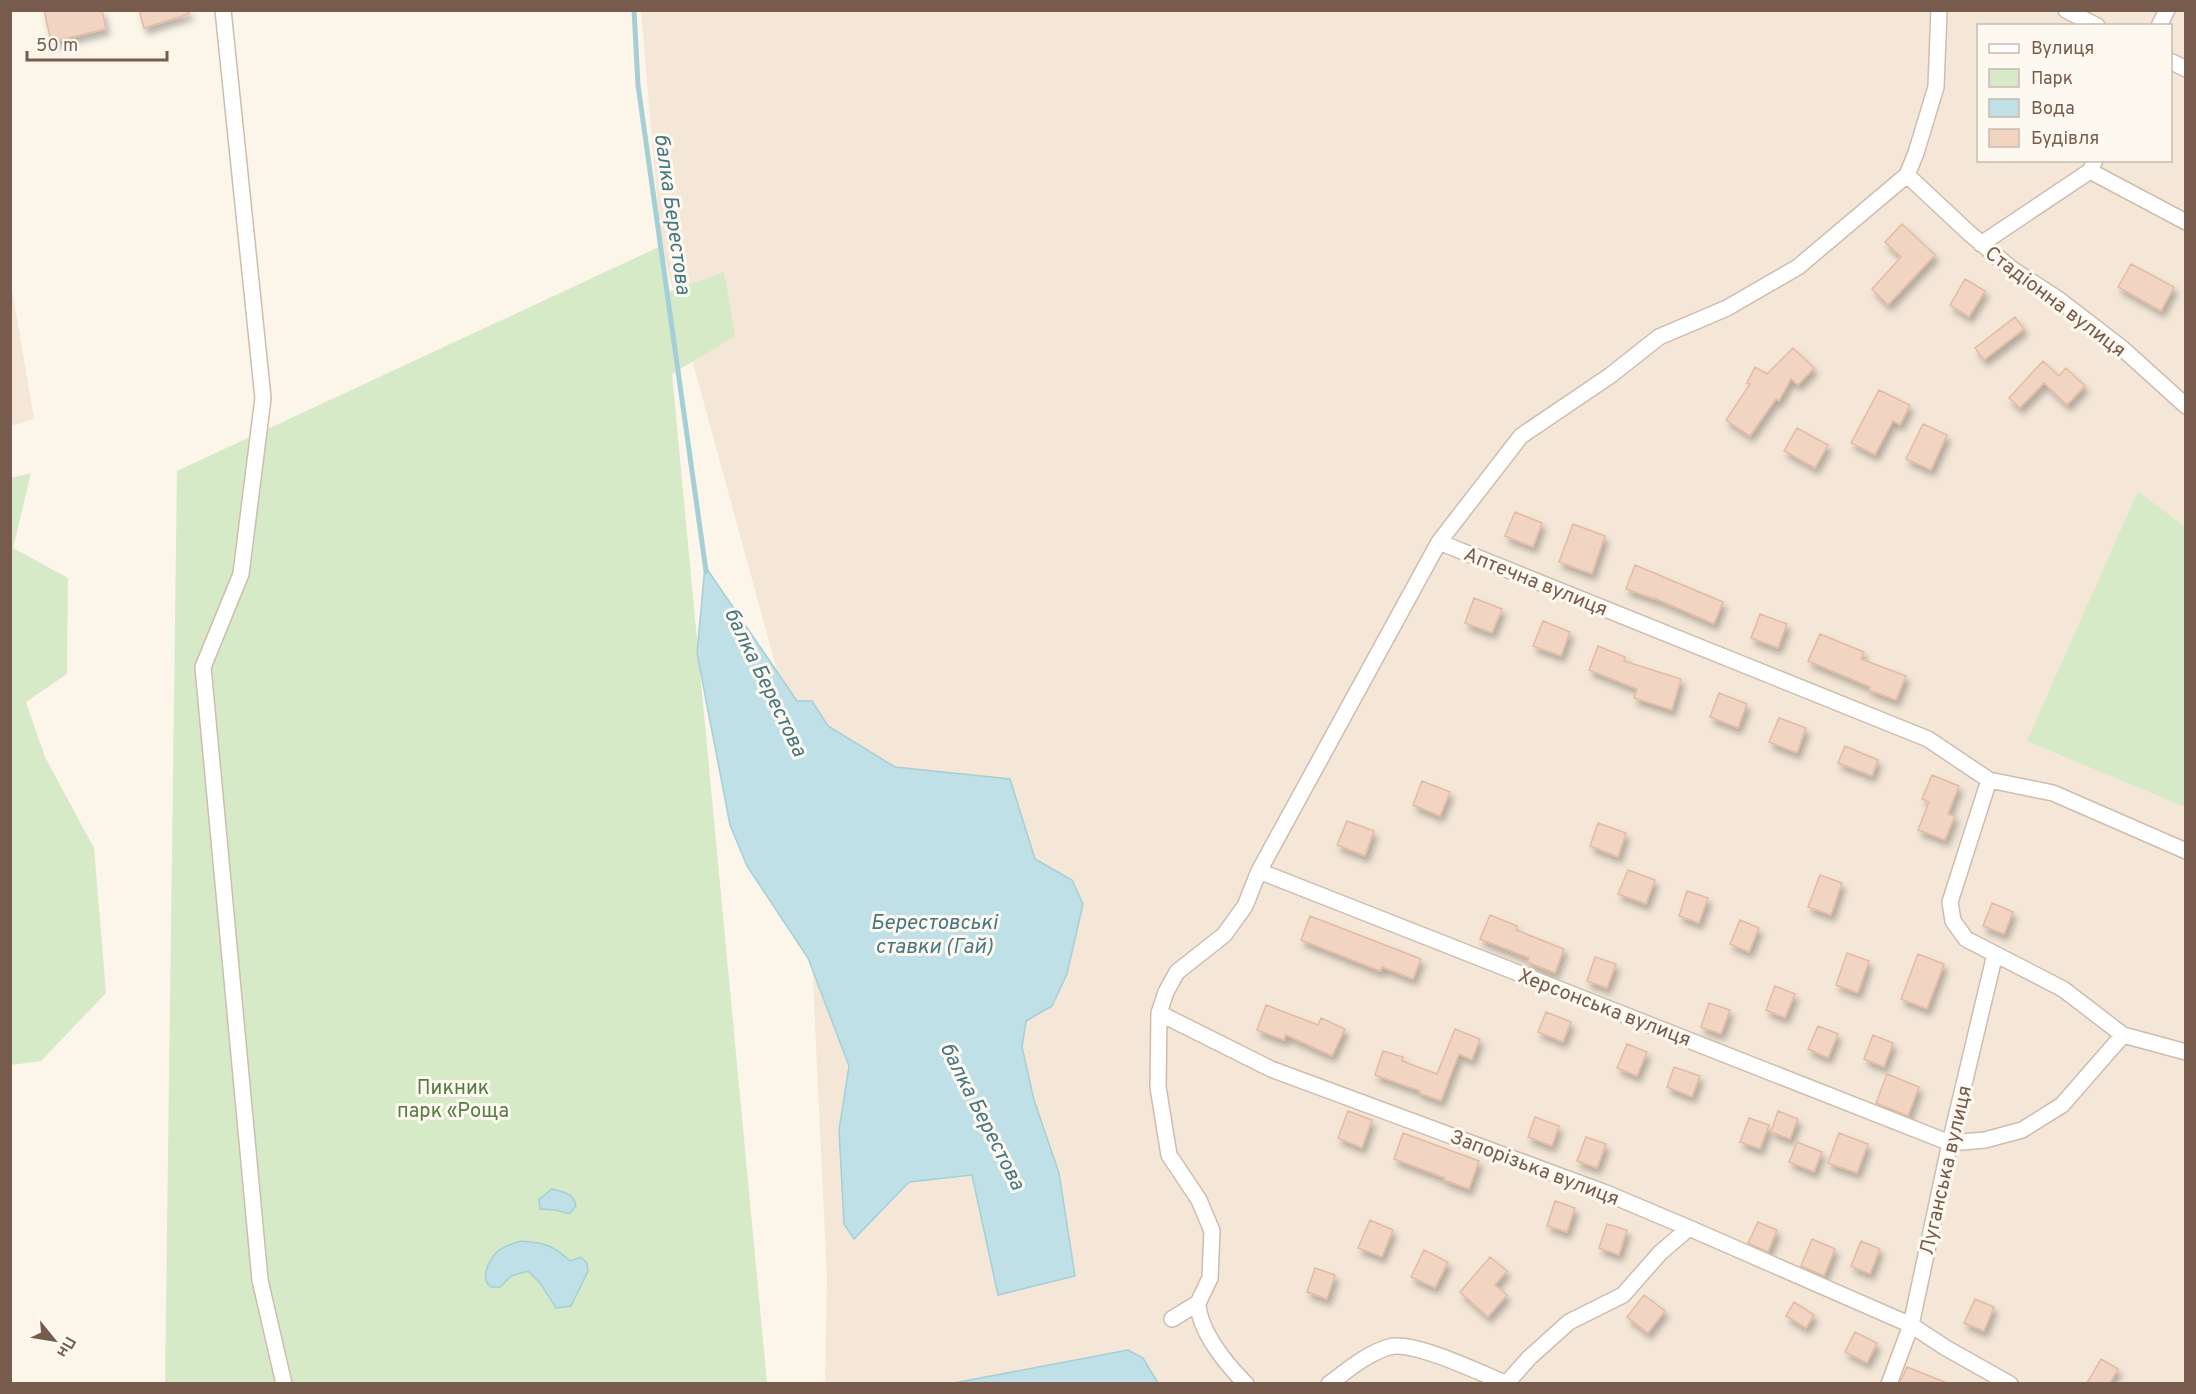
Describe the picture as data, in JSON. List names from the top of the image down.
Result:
{
  "streets": {
    "street": [
      "Стадіонна вулиця",
      "Аптечна вулиця",
      "Херсонська вулиця",
      "Запорізька вулиця",
      "Луганська вулиця"
    ]
  },
  "crossings": [
    ["Стадіонна вулиця", "Аптечна вулиця"],
    ["Херсонська вулиця", "Луганська вулиця"],
    ["Запорізька вулиця", "Луганська вулиця"]
  ],
  "water": ["балка Берестова", "Берестовські ставки (Гай)"],
  "parks": ["Пикник парк «Роща"],
  "legend": [
    "Вулиця",
    "Парк",
    "Вода",
    "Будівля"
  ],
  "scale_bar": "50 m",
  "north": "bottom right"
}
